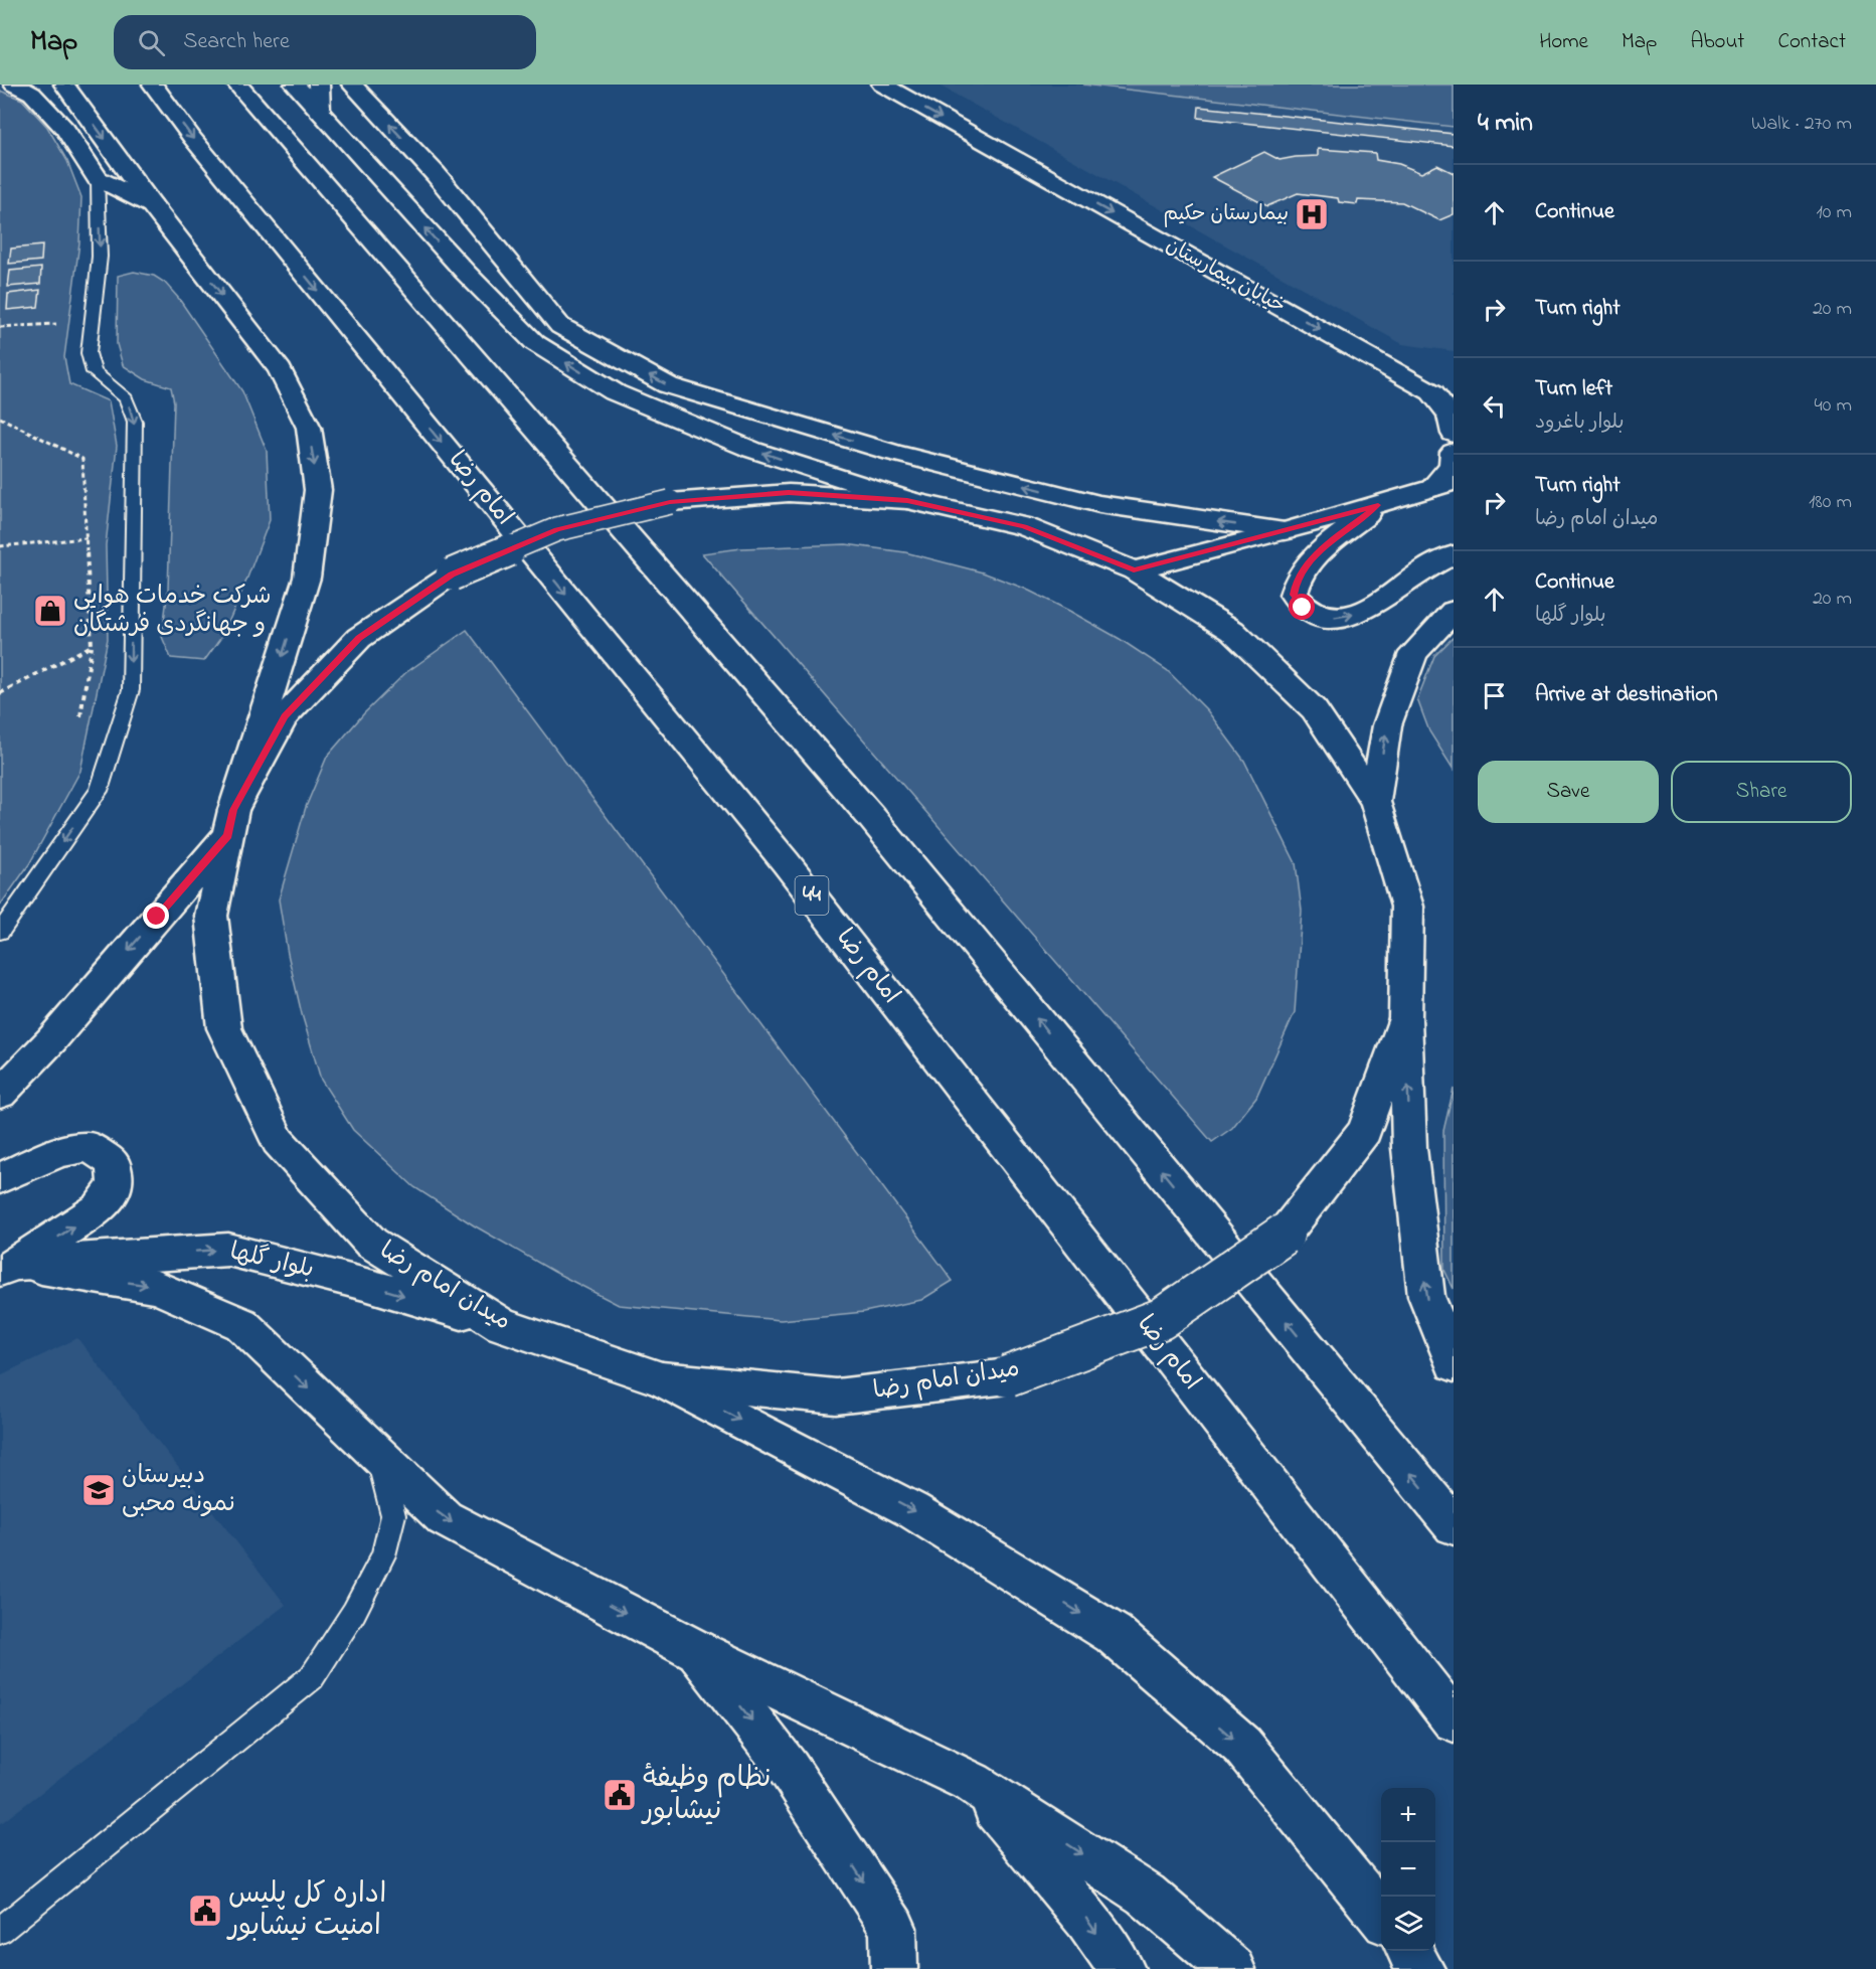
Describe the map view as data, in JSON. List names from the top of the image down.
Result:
{
  "streets": {
    "main road": [
      "خیابان بیمارستان",
      "امام رضا",
      "44",
      "بلوار گلها",
      "میدان امام رضا"
    ]
  },
  "crossings": [
    ["بلوار گلها", "میدان امام رضا"]
  ],
  "places": {
    "hospital": ["بیمارستان حکیم"],
    "shop": ["شرکت خدمات هوایی و جهانگردی فرشتگان"],
    "school or university": ["دبیرستان نمونه محبی"],
    "public building": ["نظام وظیفهٔ نیشابور", "اداره کل پلیس امنیت نیشابور"]
  },
  "page": {
    "header": "Map",
    "search": "Search here",
    "nav": [
      "Home",
      "Map",
      "About",
      "Contact"
    ],
    "heading": ["4 min", "Walk · 270 m"],
    "list": [
      ["Continue", "10 m"],
      ["Turn right", "20 m"],
      ["Turn left", "بلوار باغرود", "40 m"],
      ["Turn right", "میدان امام رضا", "180 m"],
      ["Continue", "بلوار گلها", "20 m"],
      "Arrive at destination"
    ],
    "buttons": ["Save", "Share"],
    "map_buttons": ["+", "−"]
  }
}
